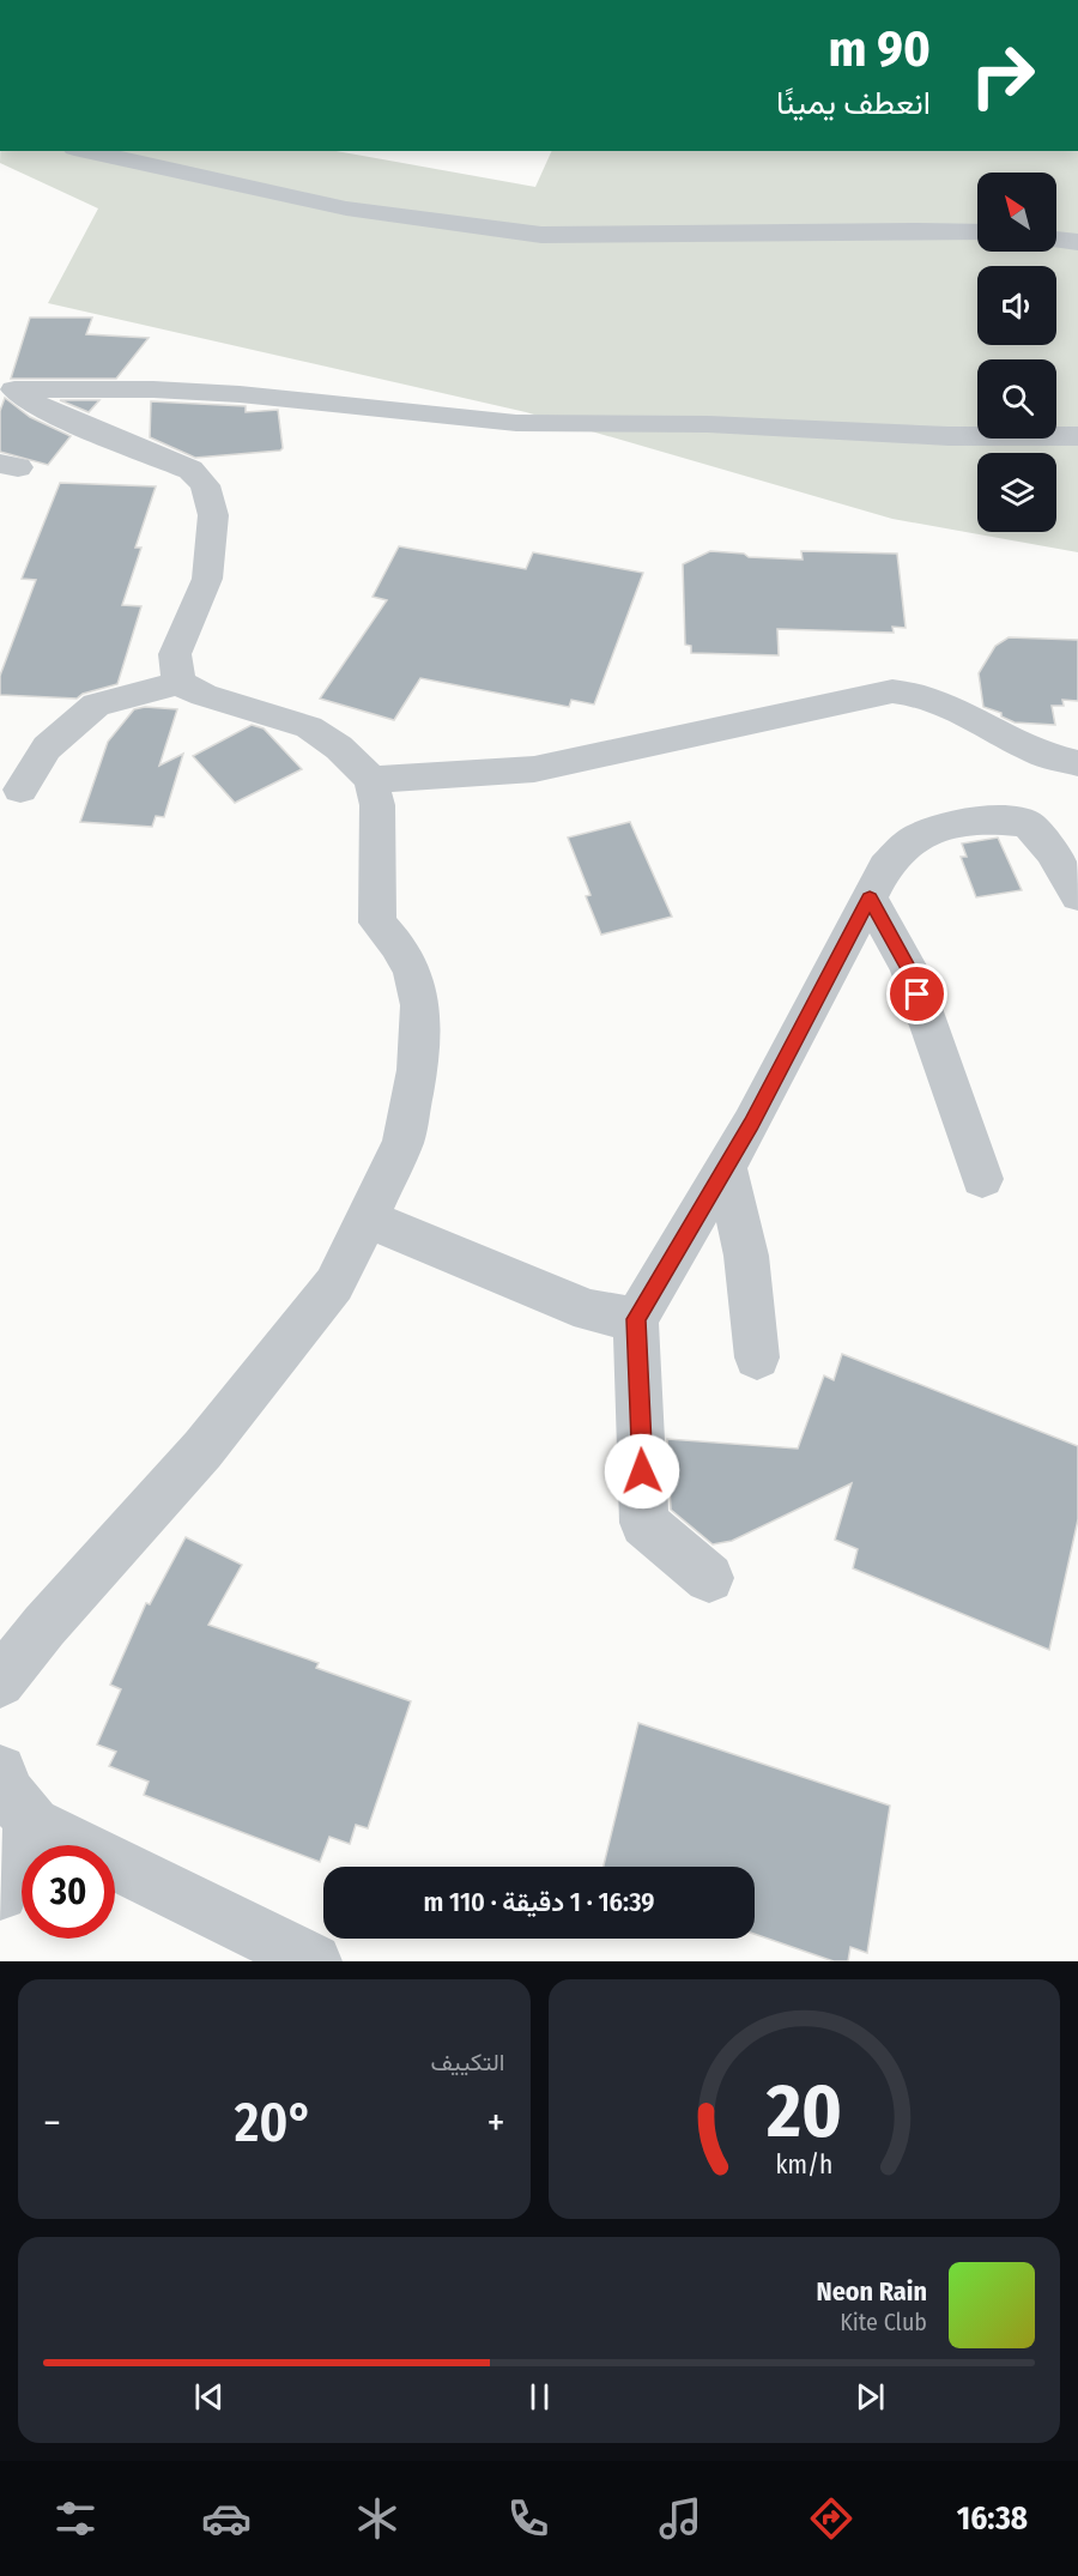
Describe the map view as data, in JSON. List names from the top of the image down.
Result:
{
  "north": "top left",
  "page": {
    "turn": ["90 m", "انعطف يمينًا"],
    "limit": "30",
    "trip": "16:39 · 1 دقيقة · 110 m",
    "tile": "التكييف",
    "heat": ["−", "20°", "+"],
    "song": ["Neon Rain", "Kite Club"],
    "tabs": "16:38",
    "gauge": ["20", "km/h"]
  }
}
